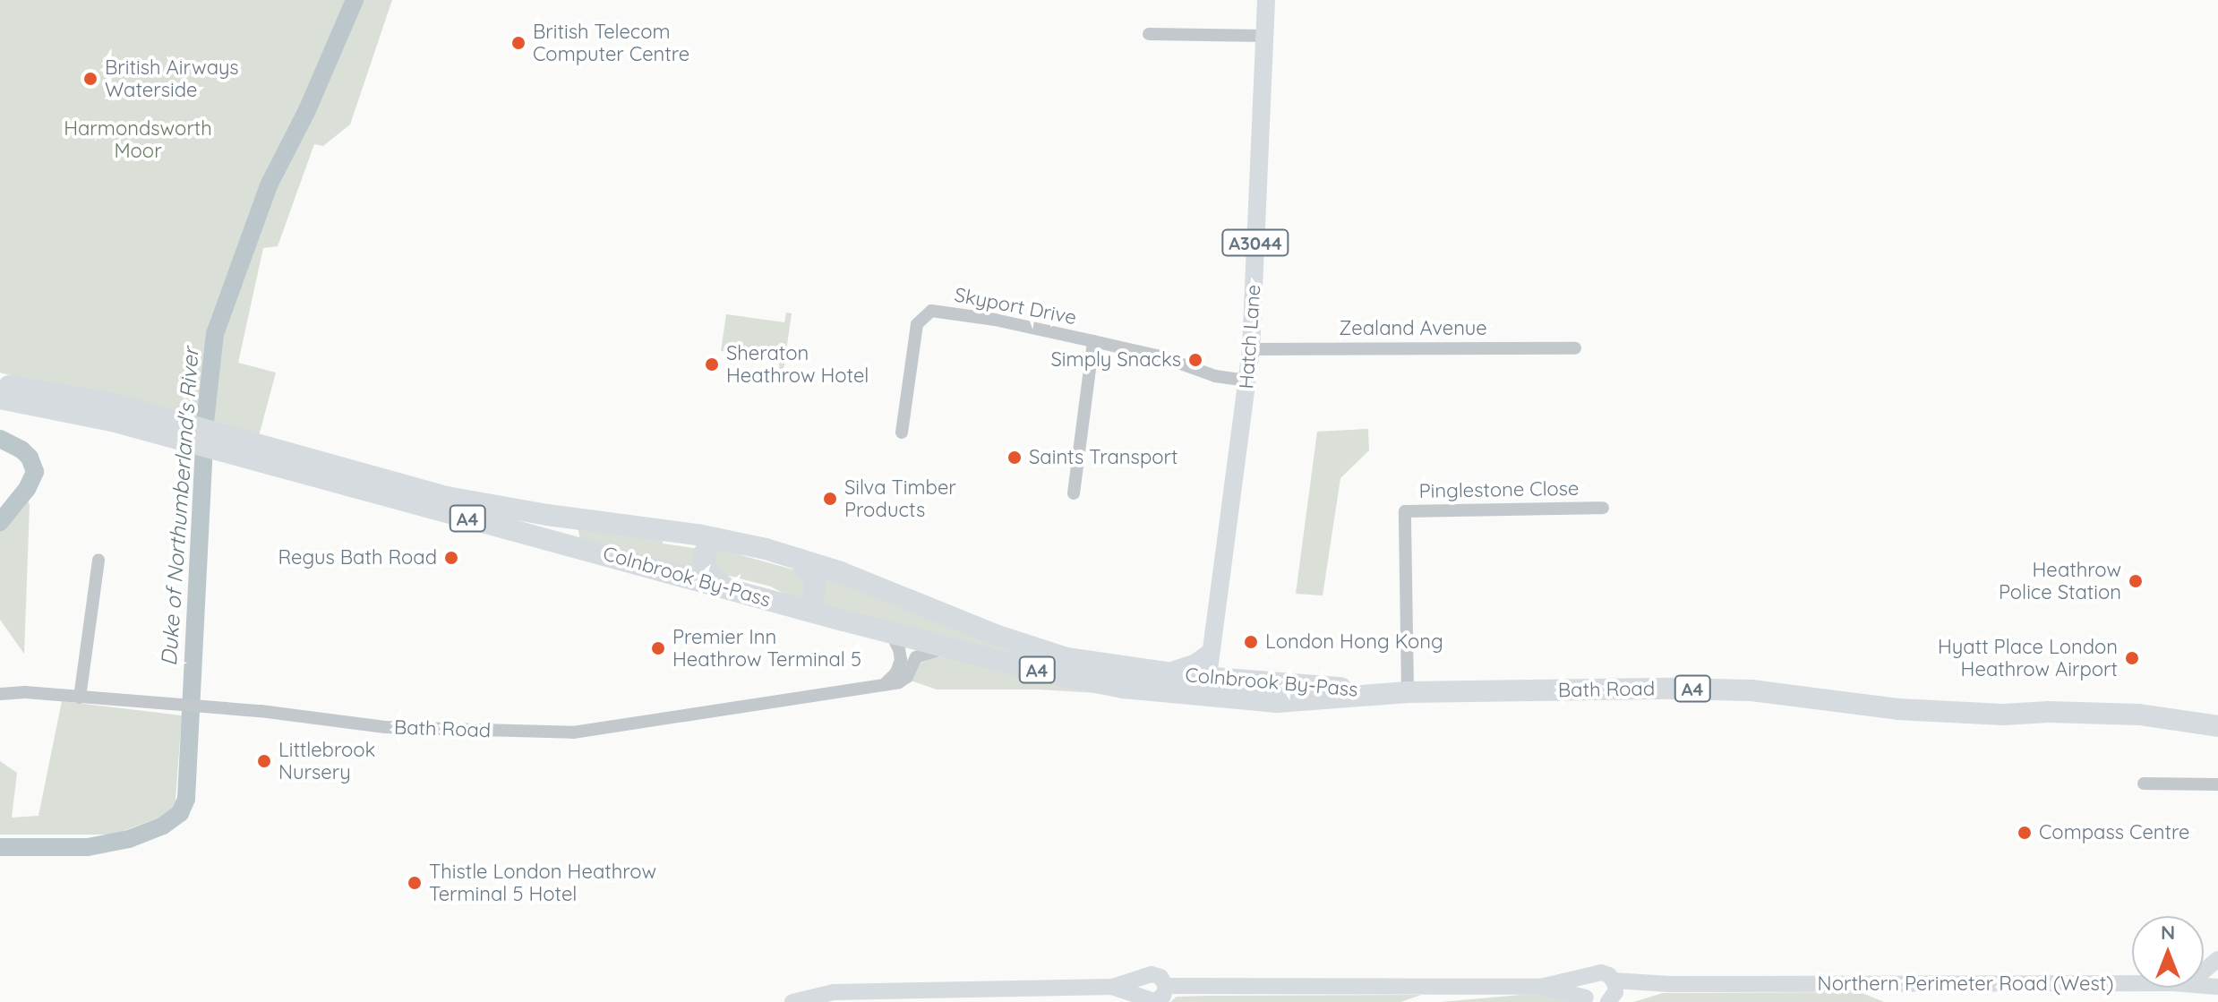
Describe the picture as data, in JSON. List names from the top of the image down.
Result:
{
  "streets": {
    "highway": ["A4", "Colnbrook By-Pass", "Bath Road"],
    "main road": ["A3044", "Hatch Lane"],
    "street": [
      "Skyport Drive",
      "Zealand Avenue",
      "Pinglestone Close",
      "Northern Perimeter Road (West)"
    ]
  },
  "crossings": [
    ["Skyport Drive", "Hatch Lane"],
    ["Zealand Avenue", "Hatch Lane"],
    ["Hatch Lane", "Colnbrook By-Pass"],
    ["Pinglestone Close", "Bath Road"],
    ["Colnbrook By-Pass", "Bath Road"]
  ],
  "water": ["Duke of Northumberland's River"],
  "parks": ["Harmondsworth Moor"],
  "places": [
    "British Telecom Computer Centre",
    "British Airways Waterside",
    "Simply Snacks",
    "Sheraton Heathrow Hotel",
    "Saints Transport",
    "Silva Timber Products",
    "Regus Bath Road",
    "Heathrow Police Station",
    "London Hong Kong",
    "Premier Inn Heathrow Terminal 5",
    "Hyatt Place London Heathrow Airport",
    "Littlebrook Nursery",
    "Compass Centre",
    "Thistle London Heathrow Terminal 5 Hotel"
  ],
  "north": "top"
}
